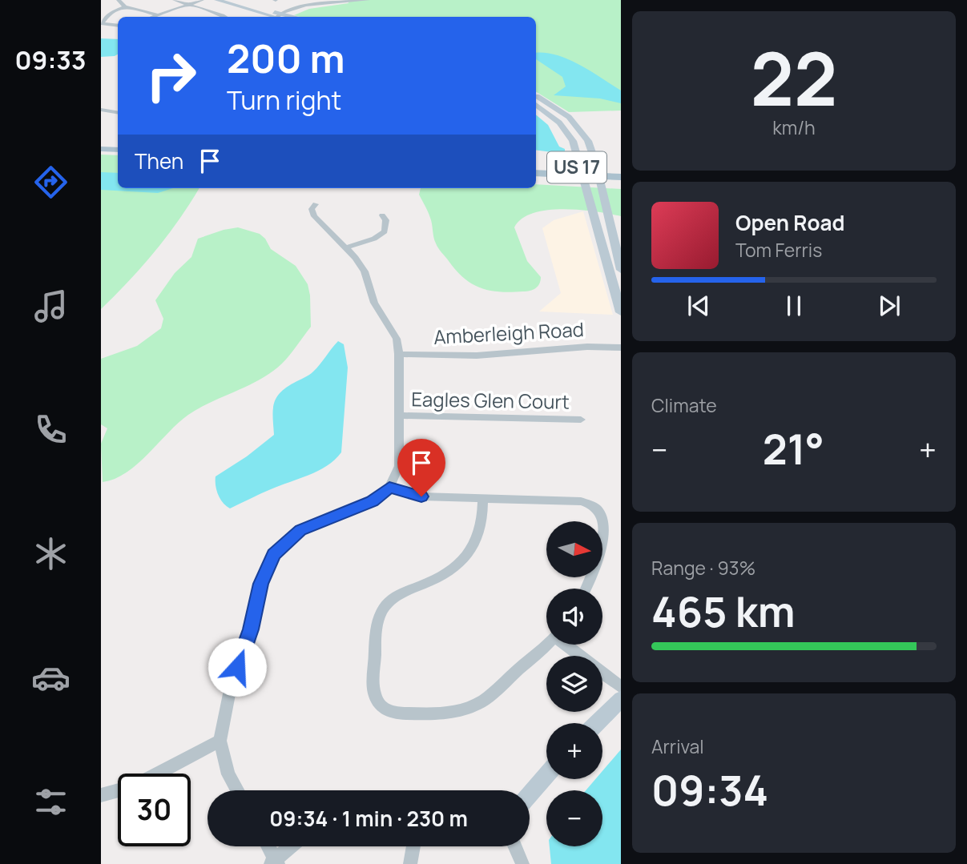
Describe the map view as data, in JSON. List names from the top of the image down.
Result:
{
  "streets": {
    "main road": ["US 17"],
    "street": ["Amberleigh Road", "Eagles Glen Court"]
  },
  "north": "right",
  "page": {
    "tabs": "09:33",
    "tile": [
      ["22", "km/h"],
      "Climate",
      ["Range · 93%", "465 km"],
      ["Arrival", "09:34"]
    ],
    "turn": ["200 m", "Turn right"],
    "then": "Then",
    "song": ["Open Road", "Tom Ferris"],
    "heat": ["−", "21°", "+"],
    "map_buttons": ["+", "−"],
    "limit": "30",
    "trip": "09:34 · 1 min · 230 m"
  }
}
